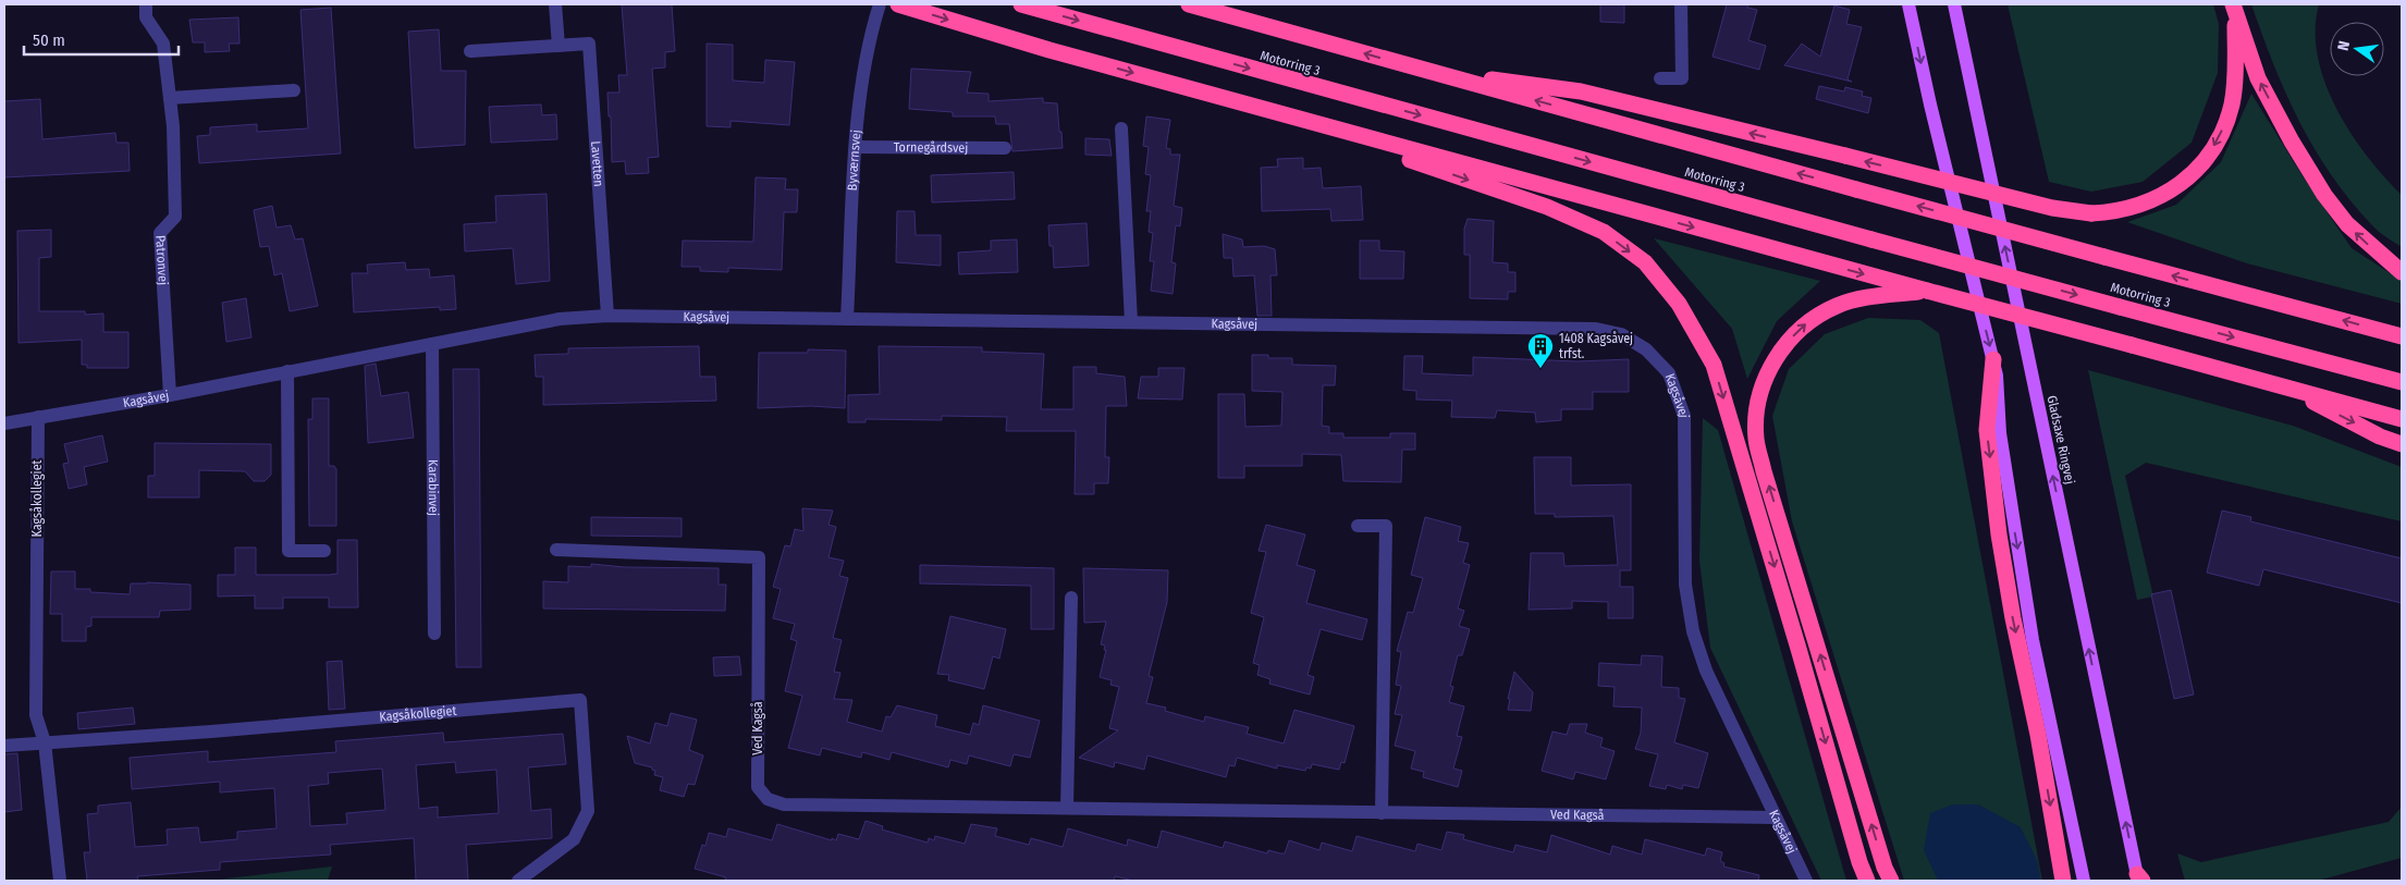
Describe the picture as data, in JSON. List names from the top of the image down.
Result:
{
  "streets": {
    "highway": ["Motorring 3"],
    "main road": ["Gladsaxe Ringvej"],
    "street": [
      "Tornegårdsvej",
      "Byværnsvej",
      "Lavetten",
      "Patronvej",
      "Kagsåvej",
      "Karabinvej",
      "Kagsåkollegiet",
      "Ved Kagså"
    ]
  },
  "crossings": [
    ["Tornegårdsvej", "Byværnsvej"],
    ["Byværnsvej", "Kagsåvej"],
    ["Lavetten", "Kagsåvej"],
    ["Patronvej", "Kagsåvej"],
    ["Kagsåvej", "Karabinvej"],
    ["Kagsåvej", "Kagsåkollegiet"],
    ["Kagsåvej", "Ved Kagså"]
  ],
  "places": {
    "building": ["1408 Kagsåvej trfst."]
  },
  "scale_bar": "50 m",
  "north": "left"
}
